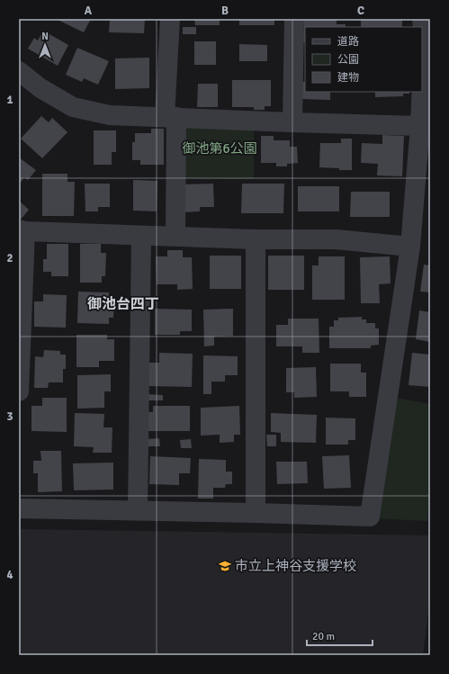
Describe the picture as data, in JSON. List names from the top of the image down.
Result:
{
  "districts": ["御池台四丁"],
  "parks": ["御池第6公園"],
  "places": {
    "school or university": ["市立上神谷支援学校"]
  },
  "legend": ["道路", "公園", "建物"],
  "scale_bar": "20 m",
  "north": "top",
  "grid": {
    "columns": ["A", "B", "C"],
    "rows": [
      "1",
      "2",
      "3",
      "4"
    ]
  }
}
